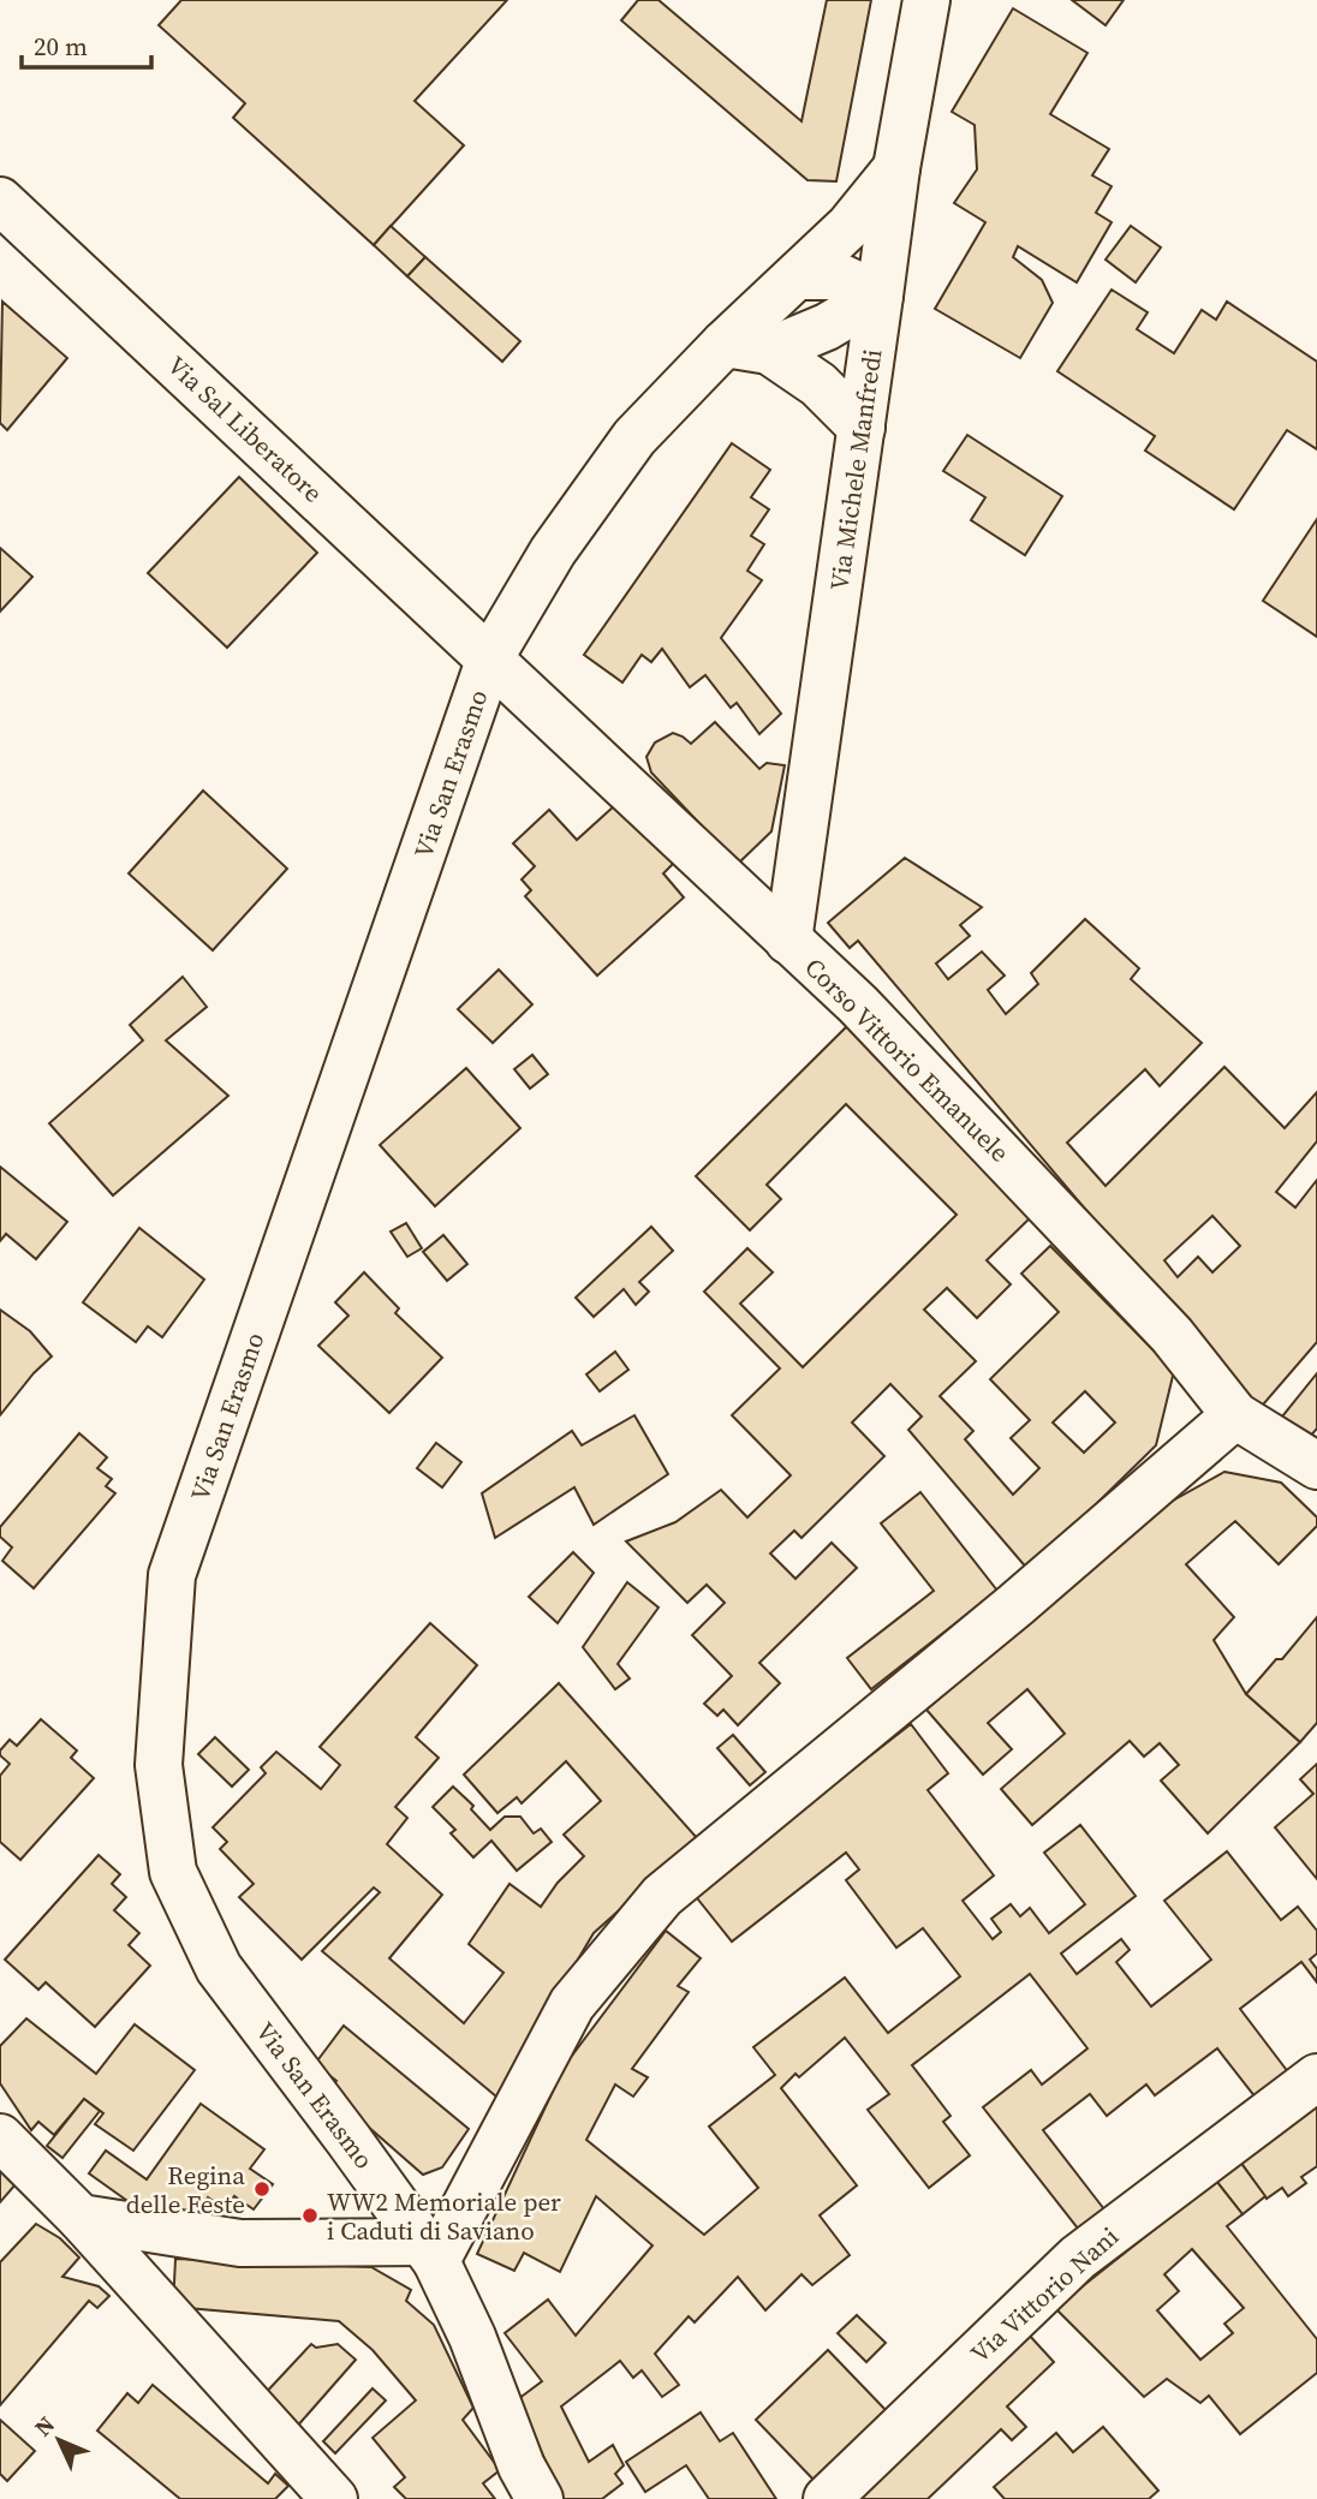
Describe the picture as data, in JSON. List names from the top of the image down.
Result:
{
  "streets": {
    "street": [
      "Via Sal Liberatore",
      "Via Michele Manfredi",
      "Via San Erasmo",
      "Corso Vittorio Emanuele",
      "Via Vittorio Nani"
    ]
  },
  "crossings": [
    ["Via Sal Liberatore", "Via San Erasmo"],
    ["Via Sal Liberatore", "Corso Vittorio Emanuele"],
    ["Via Michele Manfredi", "Via San Erasmo"],
    ["Via Michele Manfredi", "Corso Vittorio Emanuele"],
    ["Via San Erasmo", "Corso Vittorio Emanuele"]
  ],
  "places": ["Regina delle Feste", "WW2 Memoriale per i Caduti di Saviano"],
  "scale_bar": "20 m",
  "north": "top left"
}
